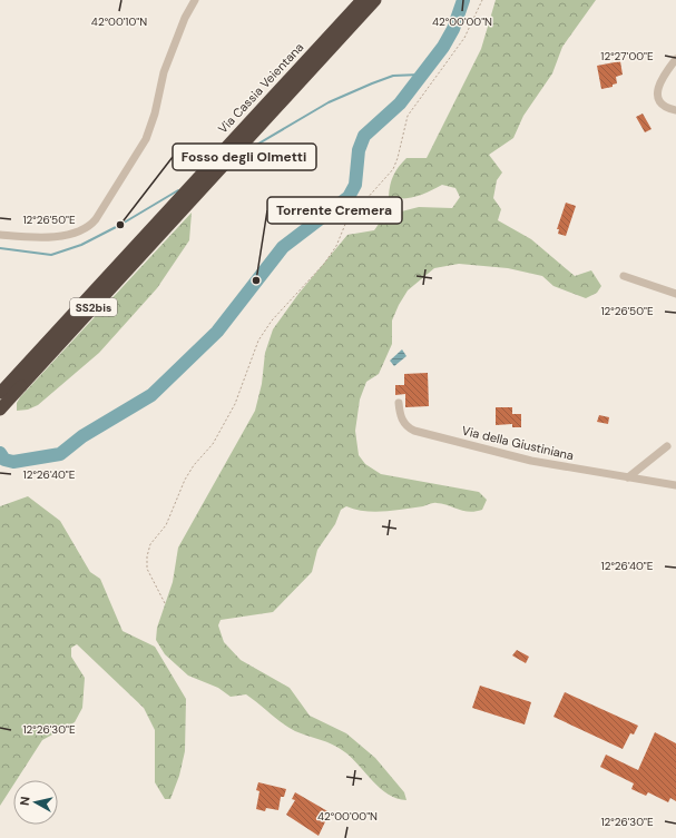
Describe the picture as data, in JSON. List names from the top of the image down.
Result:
{
  "streets": {
    "highway": ["Via Cassia Veientana", "SS2bis"],
    "street": ["Via della Giustiniana"]
  },
  "crossings": [
    ["Via Cassia Veientana", "SS2bis"]
  ],
  "places": ["Fosso degli Olmetti", "Torrente Cremera"],
  "north": "left",
  "coordinates": [
    "42°00'10\"N",
    "42°00'00\"N",
    "12°27'00\"E",
    "12°26'50\"E",
    "12°26'40\"E",
    "12°26'30\"E"
  ]
}
